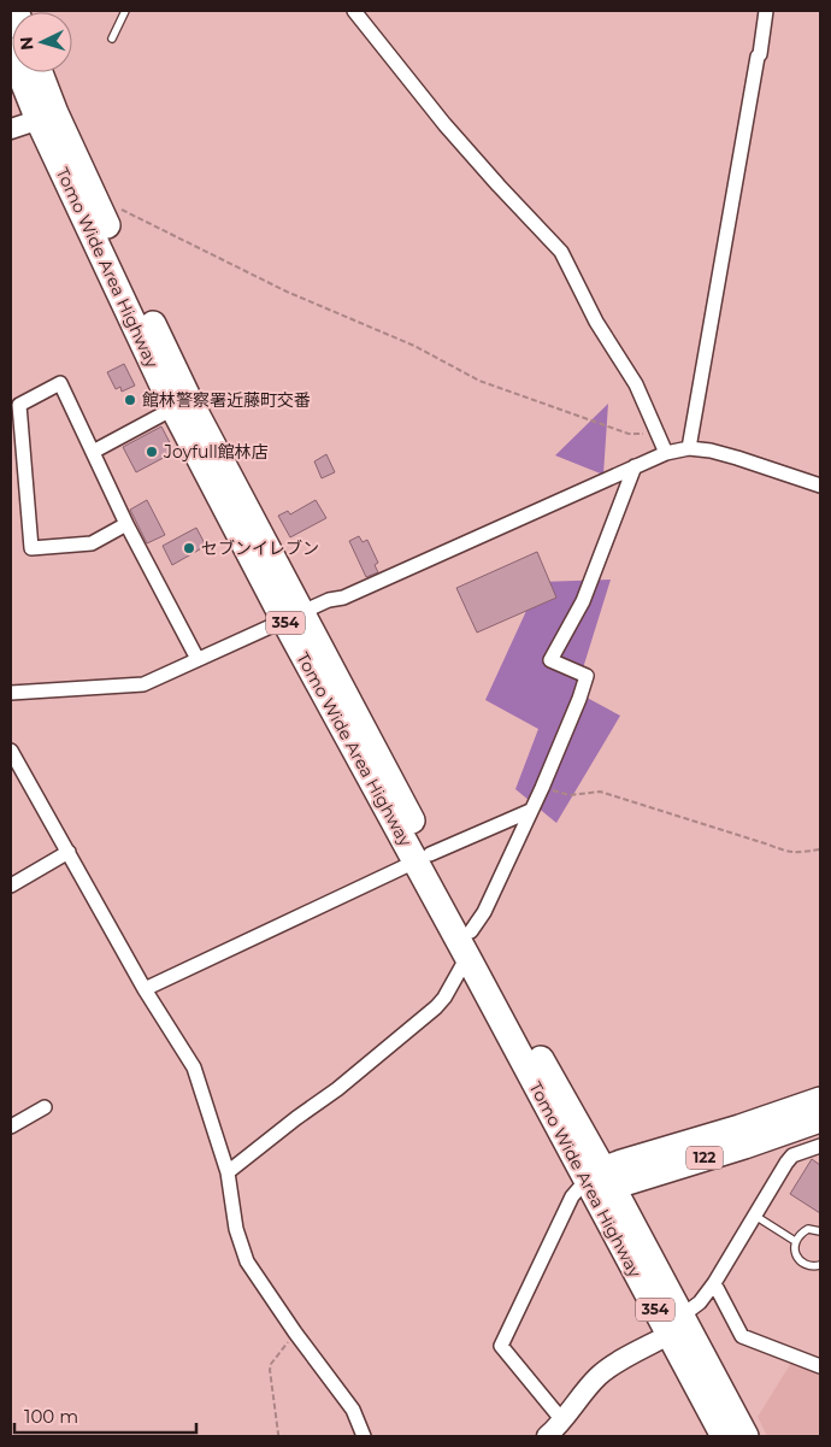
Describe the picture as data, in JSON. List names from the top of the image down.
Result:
{
  "streets": {
    "highway": ["Tomo Wide Area Highway", "354", "122"]
  },
  "crossings": [
    ["Tomo Wide Area Highway", "122"]
  ],
  "places": ["館林警察署近藤町交番", "Joyfull館林店", "セブンイレブン"],
  "scale_bar": "100 m",
  "north": "left"
}
